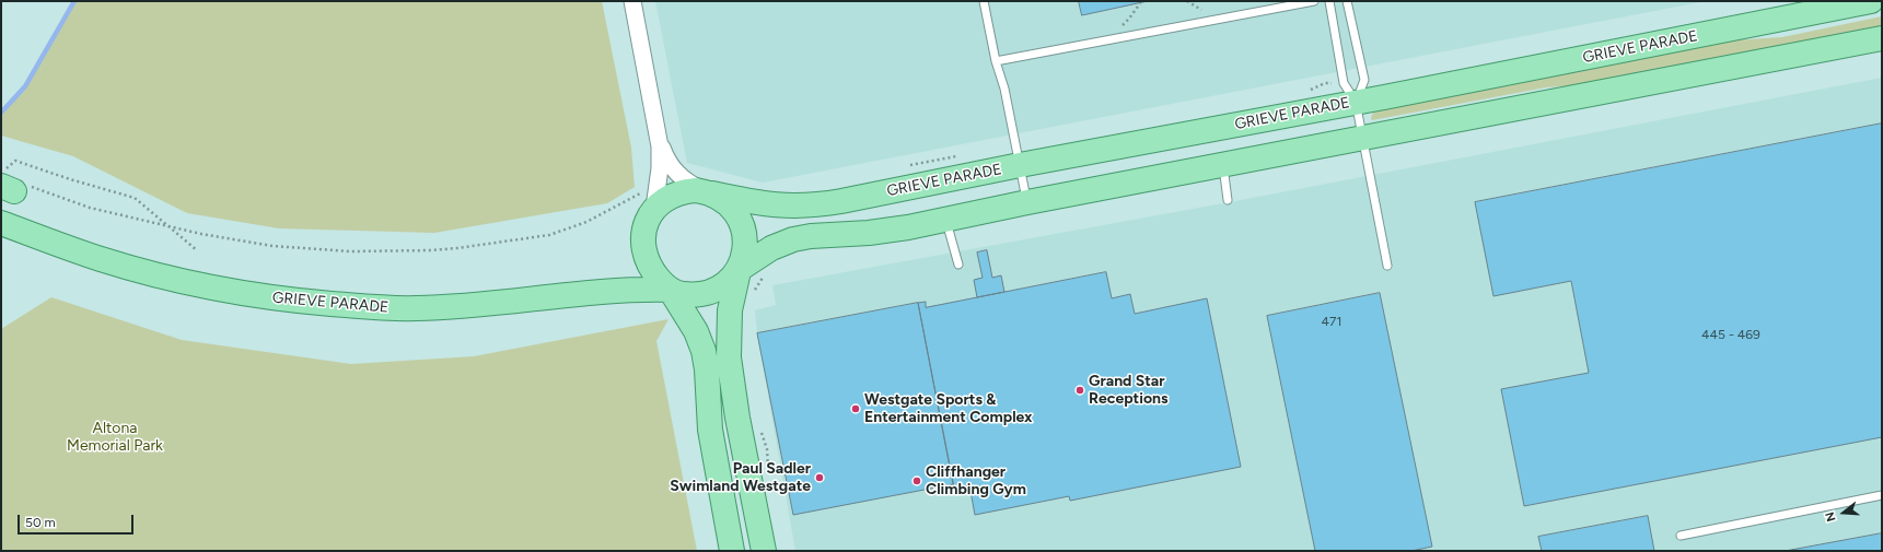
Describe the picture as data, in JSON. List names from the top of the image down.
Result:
{
  "streets": {
    "main road": ["GRIEVE PARADE"]
  },
  "parks": ["Altona Memorial Park"],
  "places": [
    "Grand Star Receptions",
    "Westgate Sports & Entertainment Complex",
    "Paul Sadler Swimland Westgate",
    "Cliffhanger Climbing Gym"
  ],
  "house_numbers": ["471", "445 - 469"],
  "scale_bar": "50 m",
  "north": "left"
}
